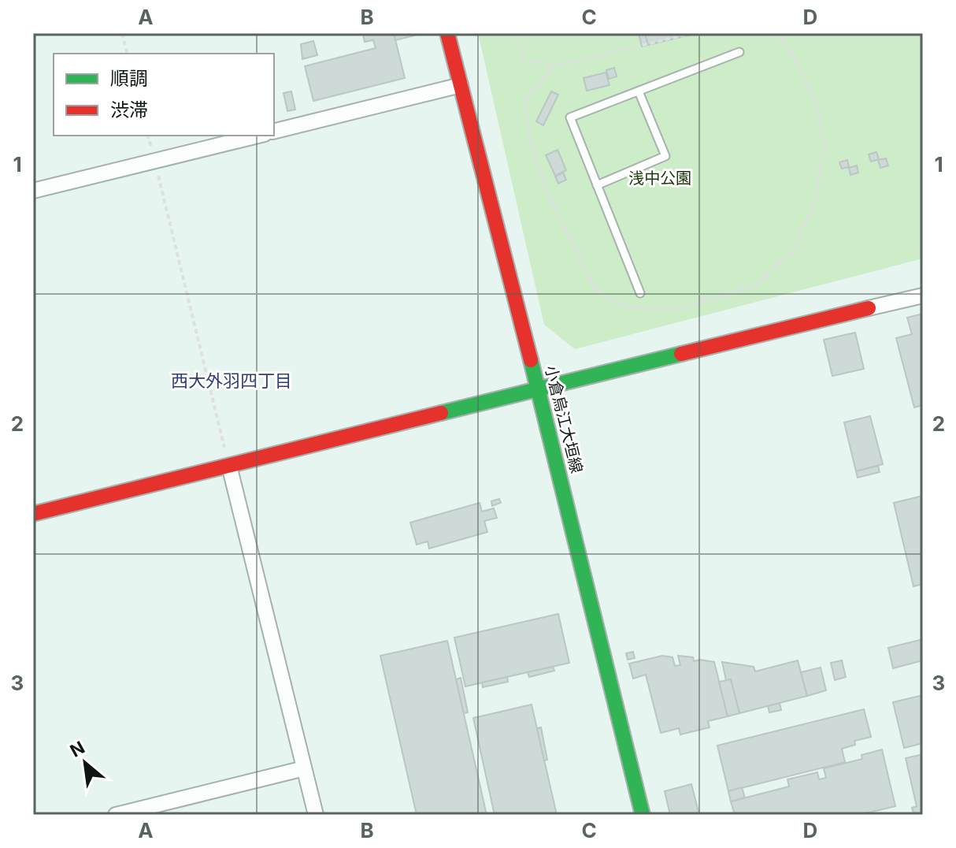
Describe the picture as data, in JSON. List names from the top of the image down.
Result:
{
  "streets": {
    "street": ["小倉烏江大垣線"]
  },
  "districts": ["西大外羽四丁目"],
  "parks": ["浅中公園"],
  "legend": ["順調", "渋滞"],
  "north": "top left",
  "grid": {
    "columns": [
      "A",
      "B",
      "C",
      "D"
    ],
    "rows": ["1", "2", "3"]
  }
}
